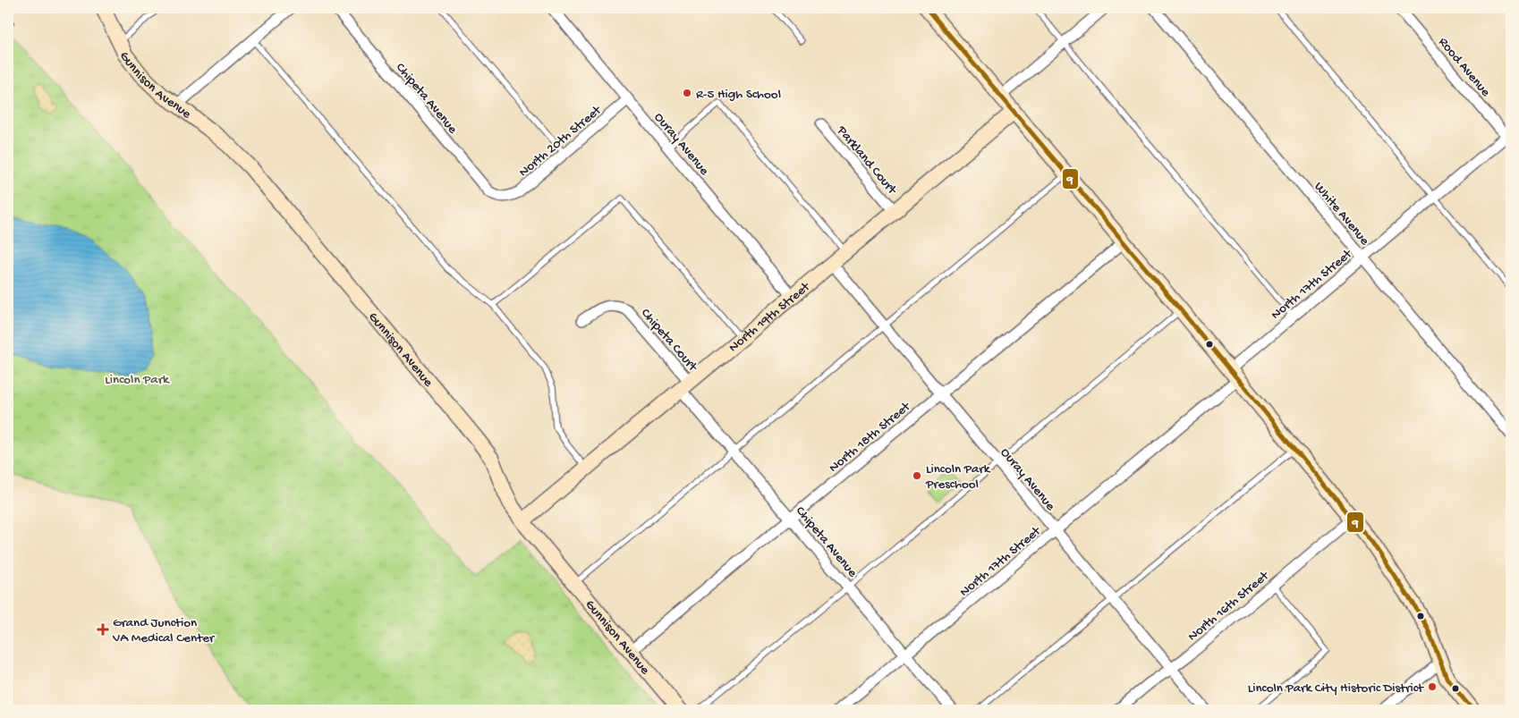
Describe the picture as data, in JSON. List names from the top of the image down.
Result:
{
  "streets": {
    "street": [
      "Rood Avenue",
      "Gunnison Avenue",
      "Chipeta Avenue",
      "North 20th Street",
      "Ouray Avenue",
      "Parkland Court",
      "White Avenue",
      "North 17th Street",
      "North 19th Street",
      "Chipeta Court",
      "North 18th Street",
      "North 16th Street"
    ]
  },
  "crossings": [
    ["Rood Avenue", "North 17th Street"],
    ["Gunnison Avenue", "North 19th Street"],
    ["Gunnison Avenue", "North 18th Street"],
    ["Chipeta Avenue", "North 20th Street"],
    ["Chipeta Avenue", "North 17th Street"],
    ["Chipeta Avenue", "North 19th Street"],
    ["Chipeta Avenue", "Chipeta Court"],
    ["Chipeta Avenue", "North 18th Street"],
    ["North 20th Street", "Ouray Avenue"],
    ["Ouray Avenue", "North 17th Street"],
    ["Ouray Avenue", "North 19th Street"],
    ["Ouray Avenue", "North 18th Street"],
    ["Ouray Avenue", "North 16th Street"],
    ["Parkland Court", "North 19th Street"],
    ["White Avenue", "North 17th Street"],
    ["North 19th Street", "Chipeta Court"]
  ],
  "parks": ["Lincoln Park"],
  "places": {
    "other": ["R-5 High School", "Lincoln Park Preschool", "Lincoln Park City Historic District"],
    "health": ["Grand Junction VA Medical Center"]
  },
  "lines": ["transit line 9"]
}
